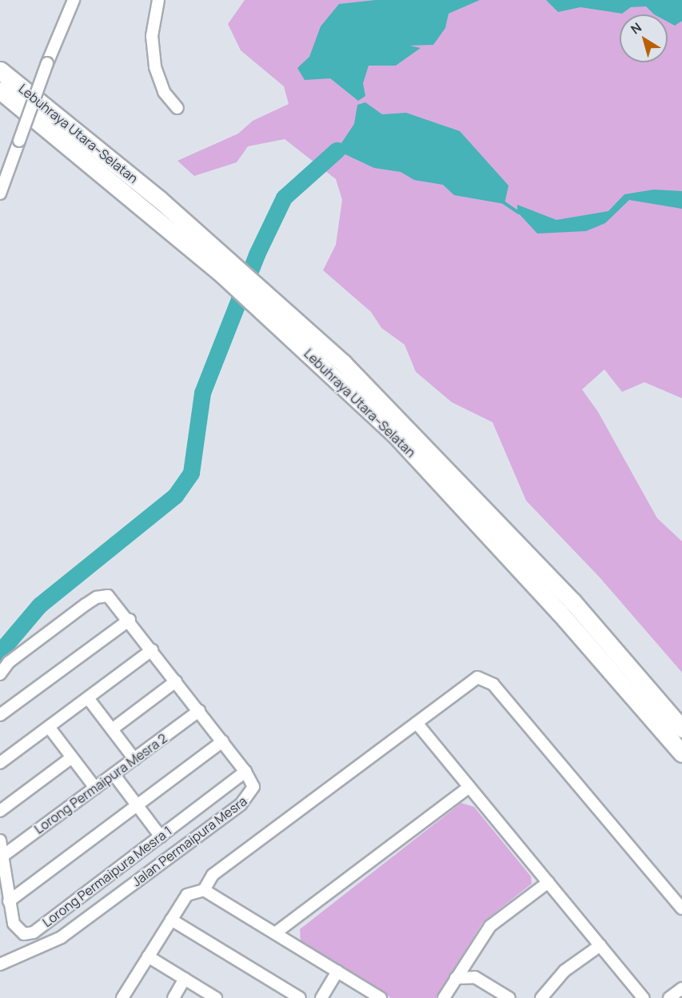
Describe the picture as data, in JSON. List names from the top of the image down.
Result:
{
  "streets": {
    "highway": ["Lebuhraya Utara–Selatan"],
    "street": ["Lorong Permaipura Mesra 2", "Jalan Permaipura Mesra", "Lorong Permaipura Mesra 1"]
  },
  "crossings": [
    ["Lorong Permaipura Mesra 2", "Jalan Permaipura Mesra"],
    ["Lorong Permaipura Mesra 2", "Lorong Permaipura Mesra 1"],
    ["Jalan Permaipura Mesra", "Lorong Permaipura Mesra 1"]
  ],
  "north": "top left"
}
